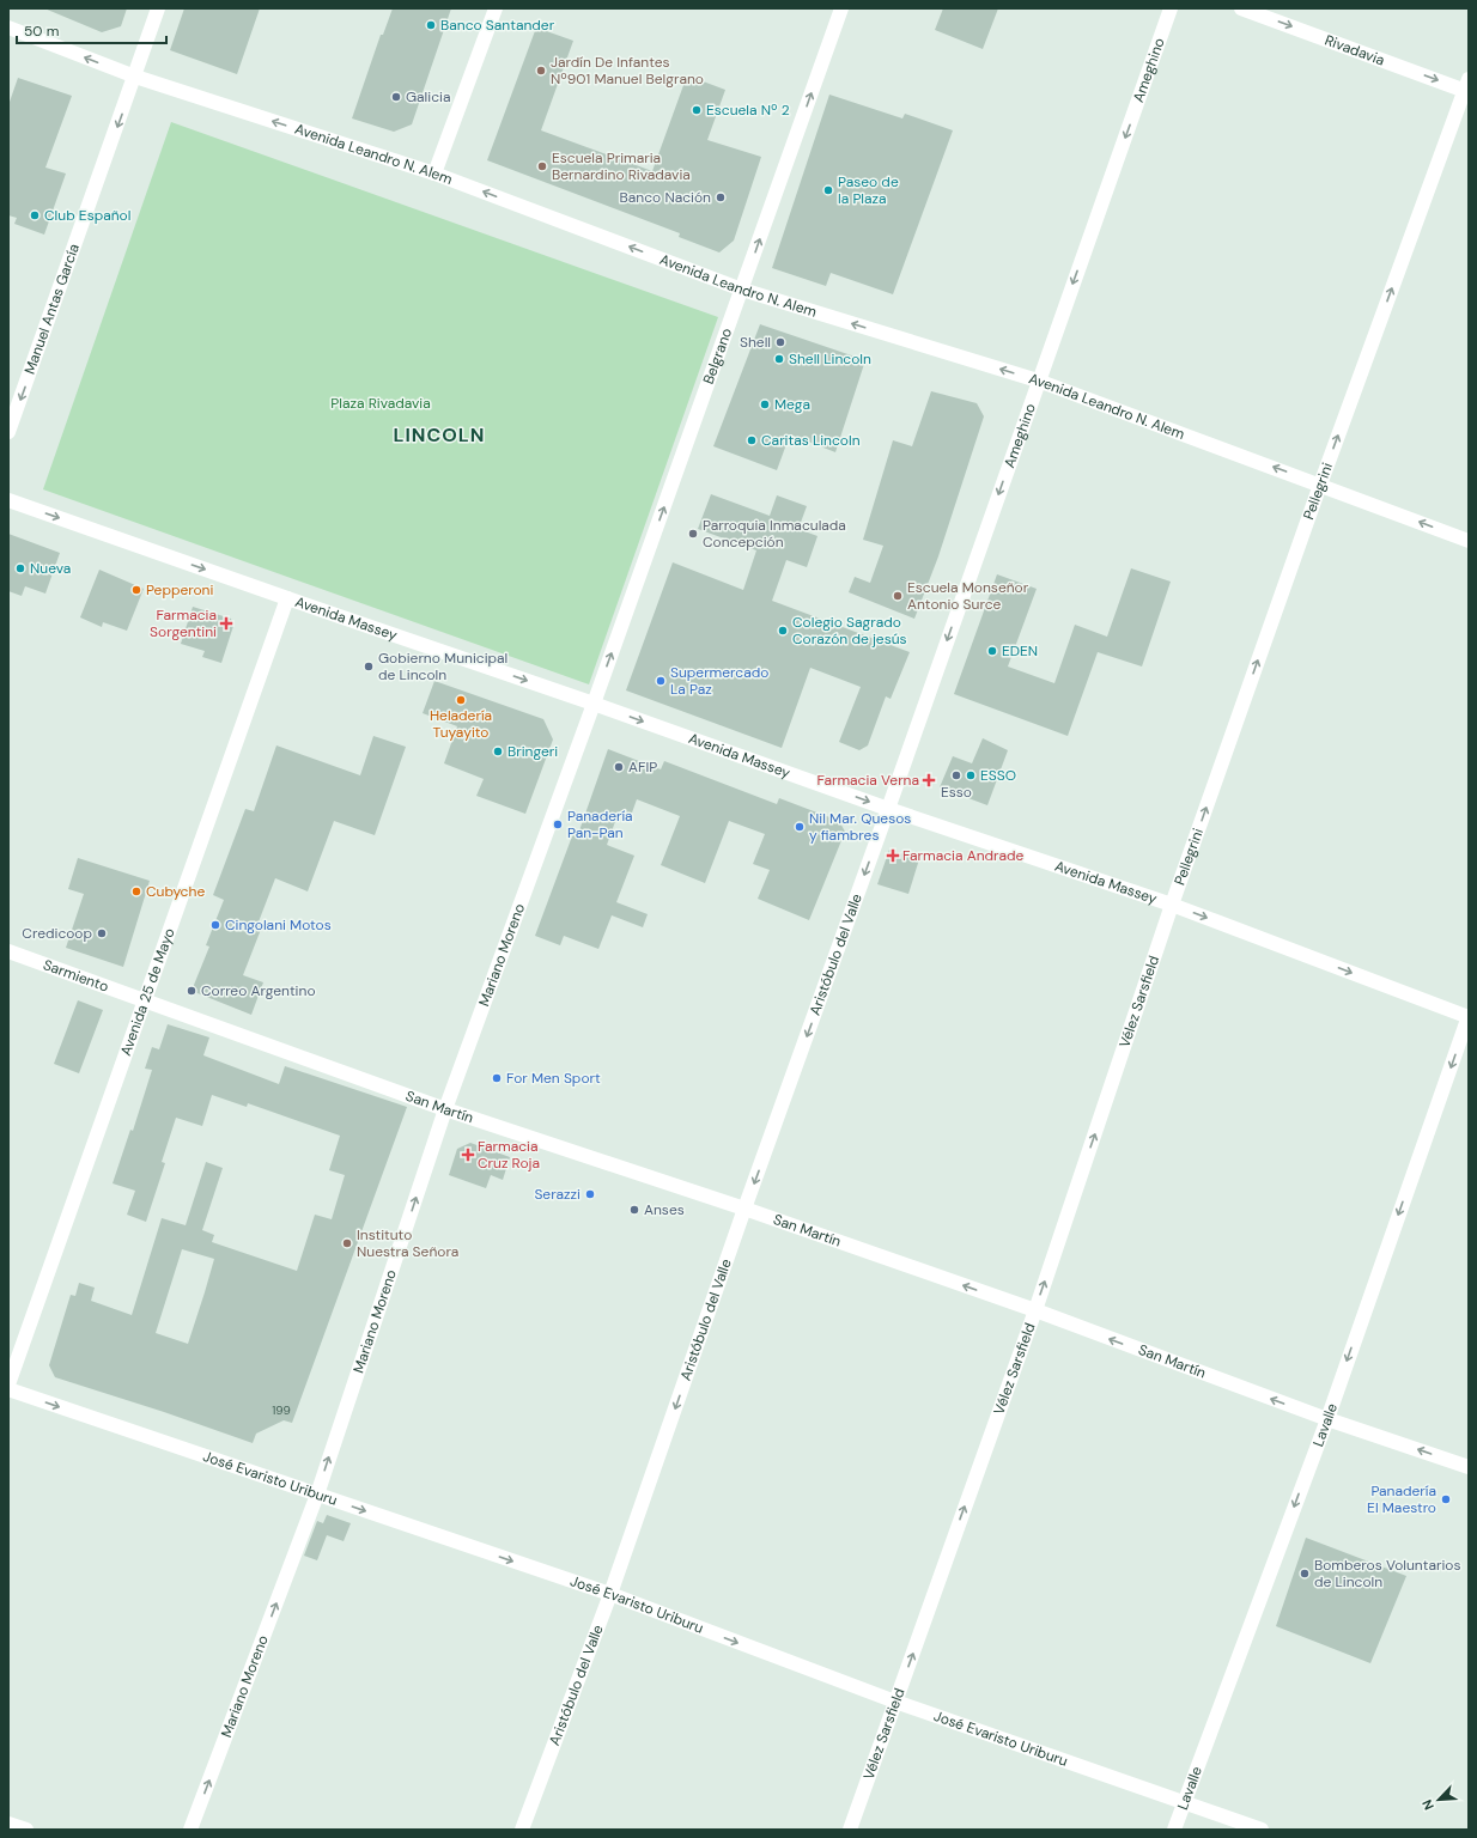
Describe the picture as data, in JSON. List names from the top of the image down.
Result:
{
  "streets": {
    "street": [
      "Rivadavia",
      "Ameghino",
      "Avenida Leandro N. Alem",
      "Manuel Antas García",
      "Belgrano",
      "Pellegrini",
      "Avenida Massey",
      "Aristóbulo del Valle",
      "Mariano Moreno",
      "Sarmiento",
      "Avenida 25 de Mayo",
      "Vélez Sarsfield",
      "San Martín",
      "Lavalle",
      "José Evaristo Uriburu"
    ]
  },
  "crossings": [
    ["Rivadavia", "Pellegrini"],
    ["Ameghino", "Avenida Leandro N. Alem"],
    ["Ameghino", "Avenida Massey"],
    ["Ameghino", "Aristóbulo del Valle"],
    ["Avenida Leandro N. Alem", "Manuel Antas García"],
    ["Avenida Leandro N. Alem", "Belgrano"],
    ["Avenida Leandro N. Alem", "Pellegrini"],
    ["Belgrano", "Avenida Massey"],
    ["Belgrano", "Mariano Moreno"],
    ["Pellegrini", "Avenida Massey"],
    ["Pellegrini", "Vélez Sarsfield"],
    ["Avenida Massey", "Aristóbulo del Valle"],
    ["Avenida Massey", "Mariano Moreno"],
    ["Avenida Massey", "Avenida 25 de Mayo"],
    ["Avenida Massey", "Vélez Sarsfield"],
    ["Avenida Massey", "Lavalle"],
    ["Aristóbulo del Valle", "San Martín"],
    ["Aristóbulo del Valle", "José Evaristo Uriburu"],
    ["Mariano Moreno", "San Martín"],
    ["Mariano Moreno", "José Evaristo Uriburu"],
    ["Sarmiento", "Avenida 25 de Mayo"],
    ["Sarmiento", "San Martín"],
    ["Avenida 25 de Mayo", "San Martín"],
    ["Vélez Sarsfield", "San Martín"],
    ["Vélez Sarsfield", "José Evaristo Uriburu"],
    ["San Martín", "Lavalle"],
    ["Lavalle", "José Evaristo Uriburu"]
  ],
  "one_way": [
    "Rivadavia",
    "Ameghino",
    "Avenida Leandro N. Alem",
    "Manuel Antas García",
    "Belgrano",
    "Pellegrini",
    "Avenida Massey",
    "Aristóbulo del Valle",
    "Mariano Moreno",
    "Vélez Sarsfield",
    "San Martín",
    "Lavalle",
    "José Evaristo Uriburu"
  ],
  "districts": ["LINCOLN"],
  "parks": ["Plaza Rivadavia"],
  "places": {
    "other": [
      "Banco Santander",
      "Jardín De Infantes Nº901 Manuel Belgrano",
      "Galicia",
      "Escuela Nº 2",
      "Escuela Primaria Bernardino Rivadavia",
      "Paseo de la Plaza",
      "Banco Nación",
      "Club Español",
      "Shell",
      "Shell Lincoln",
      "Mega",
      "Caritas Lincoln",
      "Parroquia Inmaculada Concepción",
      "Nueva",
      "Pepperoni",
      "Escuela Monseñor Antonio Surce",
      "Colegio Sagrado Corazón de jesús",
      "EDEN",
      "Gobierno Municipal de Lincoln",
      "Supermercado La Paz",
      "Heladería Tuyayito",
      "Bringeri",
      "AFIP",
      "Esso",
      "ESSO",
      "Panadería Pan-Pan",
      "Nil Mar. Quesos y fiambres",
      "Cubyche",
      "Cingolani Motos",
      "Credicoop",
      "Correo Argentino",
      "For Men Sport",
      "Serazzi",
      "Anses",
      "Instituto Nuestra Señora",
      "Panadería El Maestro",
      "Bomberos Voluntarios de Lincoln"
    ],
    "health": [
      "Farmacia Sorgentini",
      "Farmacia Verna",
      "Farmacia Andrade",
      "Farmacia Cruz Roja"
    ]
  },
  "house_numbers": ["199"],
  "scale_bar": "50 m",
  "north": "bottom left"
}
